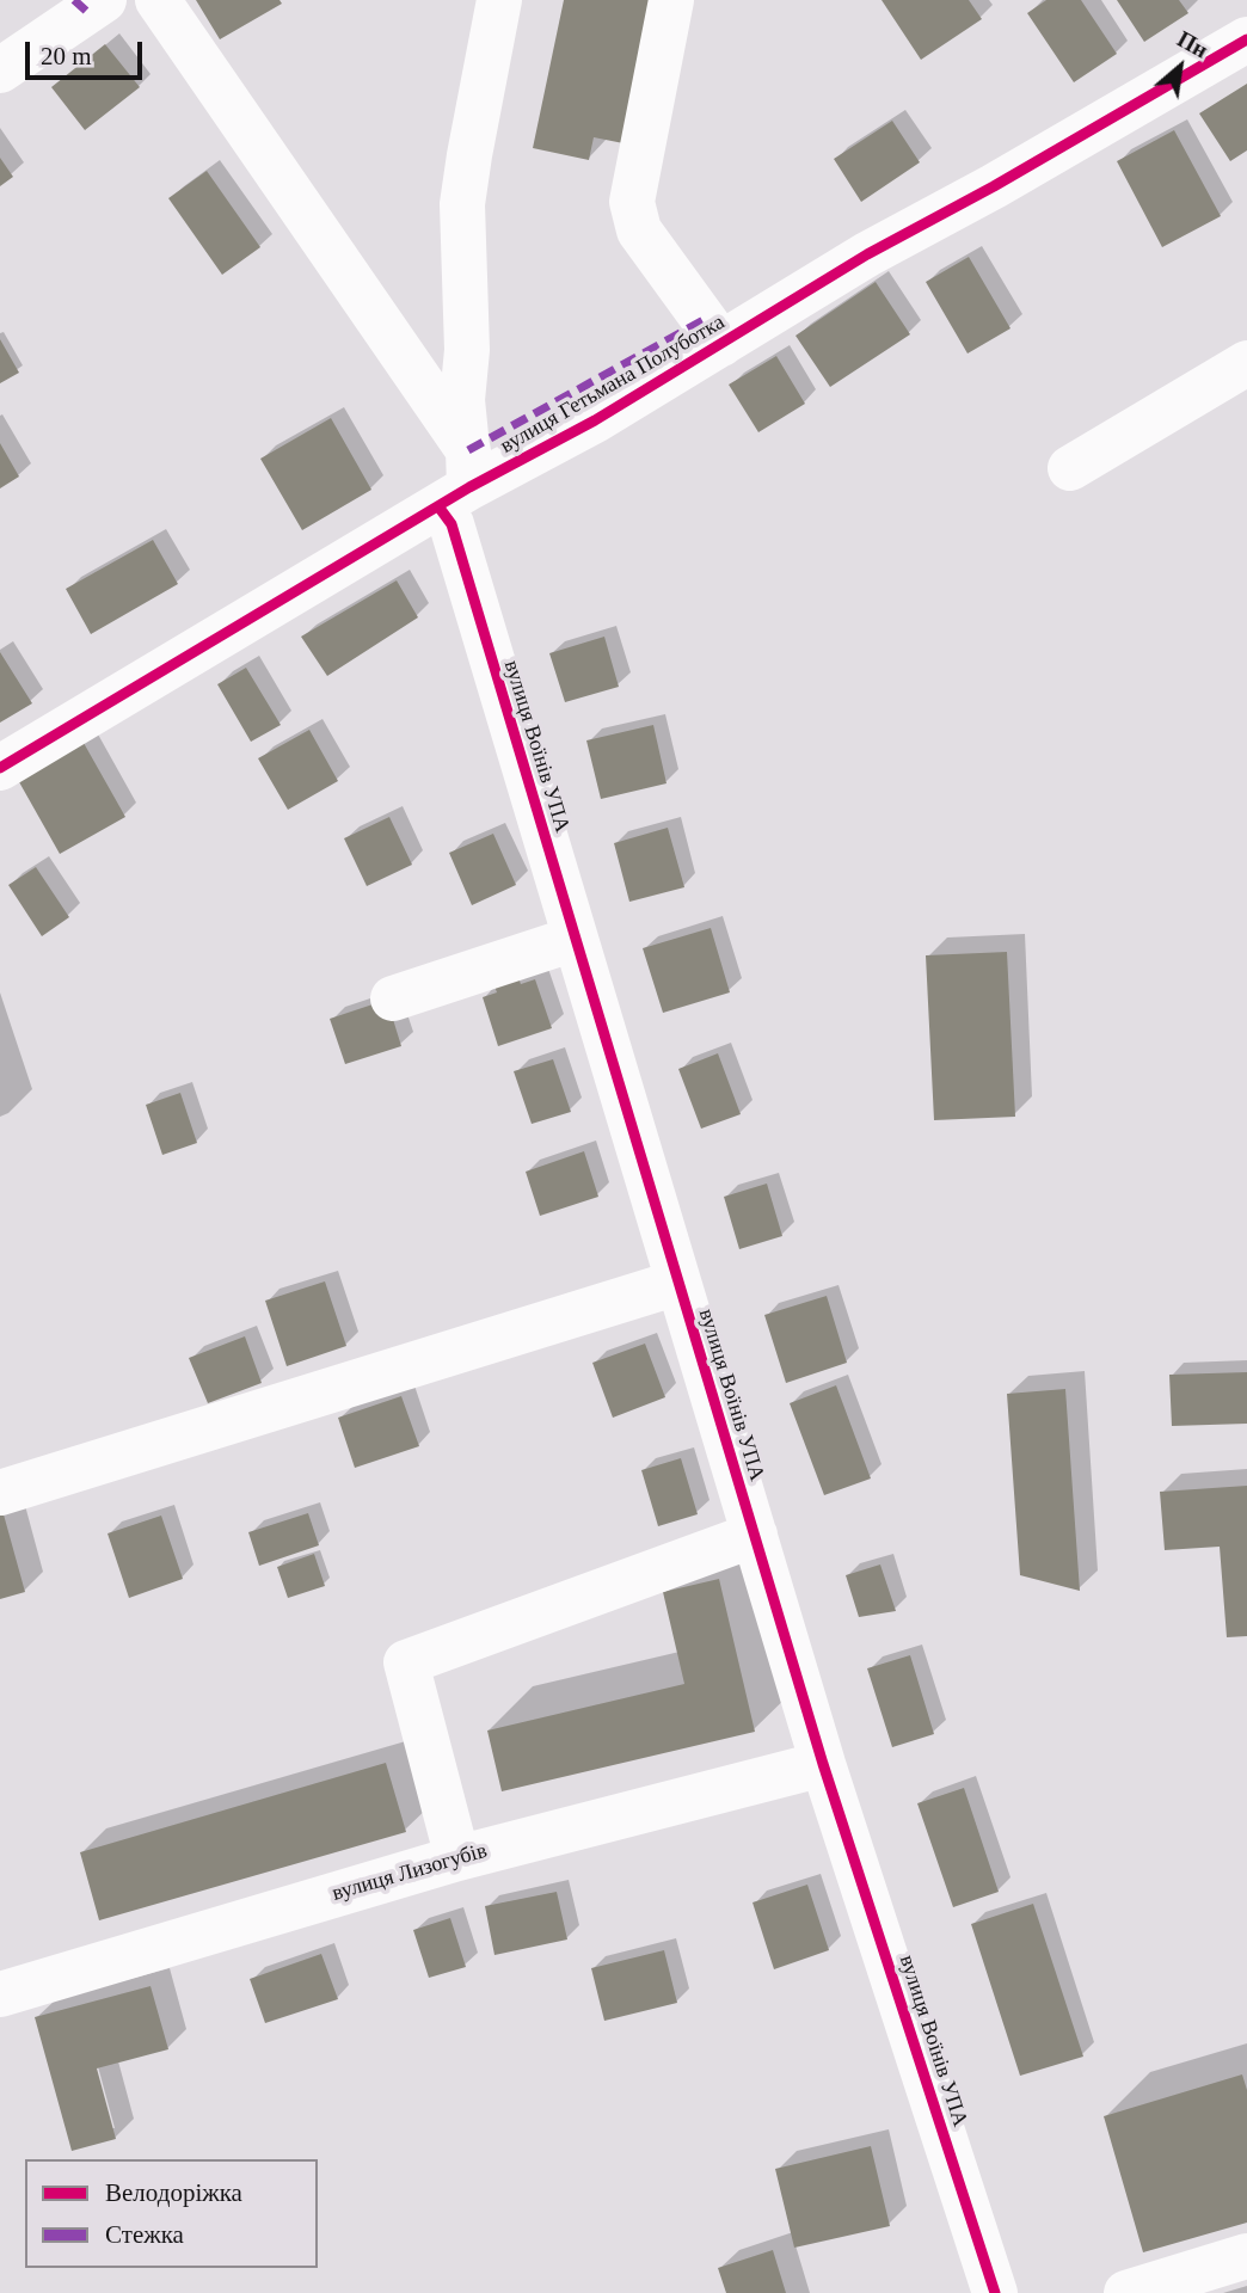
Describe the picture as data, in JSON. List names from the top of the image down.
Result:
{
  "streets": {
    "street": ["вулиця Гетьмана Полуботка", "вулиця Воїнів УПА", "вулиця Лизогубів"]
  },
  "crossings": [
    ["вулиця Гетьмана Полуботка", "вулиця Воїнів УПА"],
    ["вулиця Воїнів УПА", "вулиця Лизогубів"]
  ],
  "legend": ["Велодоріжка", "Стежка"],
  "scale_bar": "20 m",
  "north": "top right"
}
